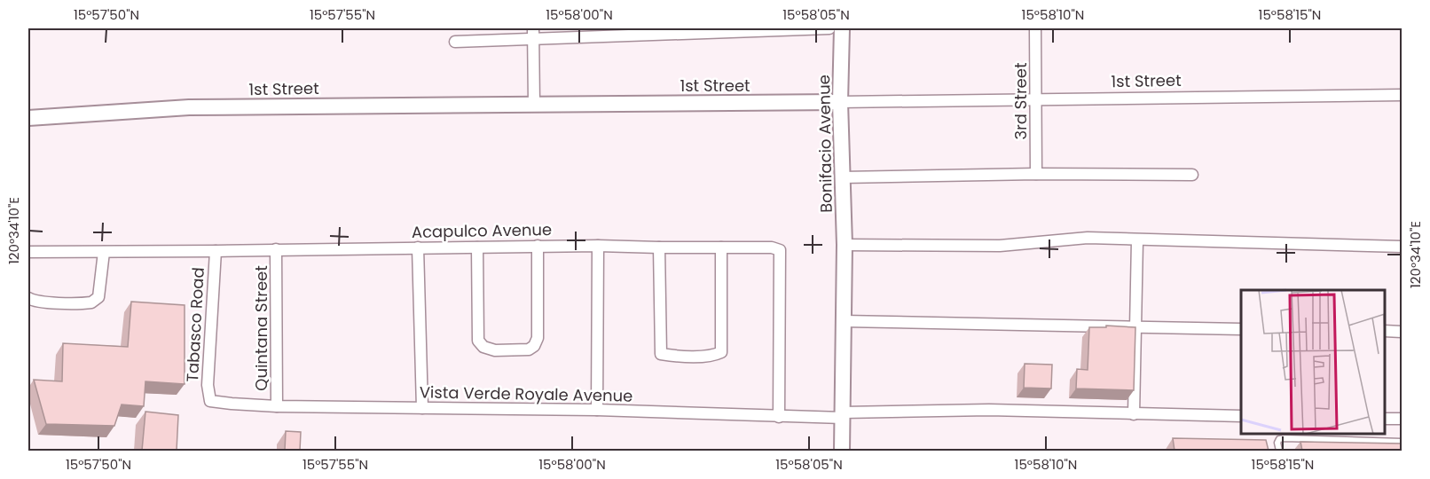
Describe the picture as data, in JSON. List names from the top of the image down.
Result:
{
  "streets": {
    "street": [
      "1st Street",
      "3rd Street",
      "Bonifacio Avenue",
      "Acapulco Avenue",
      "Tabasco Road",
      "Quintana Street",
      "Vista Verde Royale Avenue"
    ]
  },
  "crossings": [
    ["1st Street", "3rd Street"],
    ["1st Street", "Bonifacio Avenue"],
    ["Bonifacio Avenue", "Vista Verde Royale Avenue"],
    ["Acapulco Avenue", "Tabasco Road"],
    ["Acapulco Avenue", "Quintana Street"],
    ["Acapulco Avenue", "Vista Verde Royale Avenue"],
    ["Tabasco Road", "Vista Verde Royale Avenue"],
    ["Quintana Street", "Vista Verde Royale Avenue"]
  ],
  "coordinates": [
    "15°57'50\"N",
    "15°57'55\"N",
    "15°58'00\"N",
    "15°58'05\"N",
    "15°58'10\"N",
    "15°58'15\"N",
    "120°34'10\"E"
  ]
}
